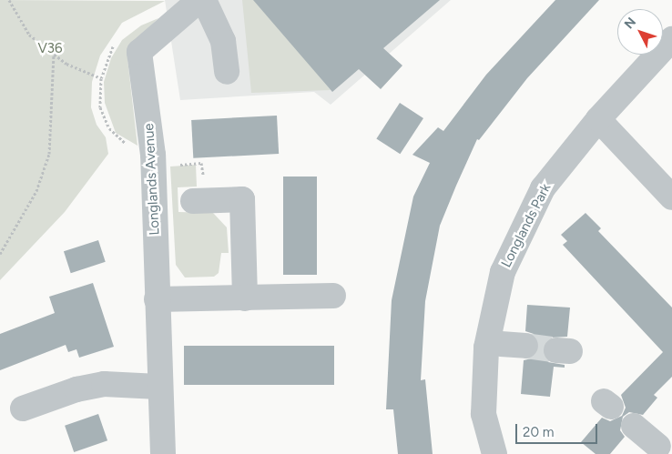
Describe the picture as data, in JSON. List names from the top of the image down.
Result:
{
  "streets": {
    "street": ["Longlands Avenue", "Longlands Park"]
  },
  "parks": ["V36"],
  "scale_bar": "20 m",
  "north": "top left"
}
